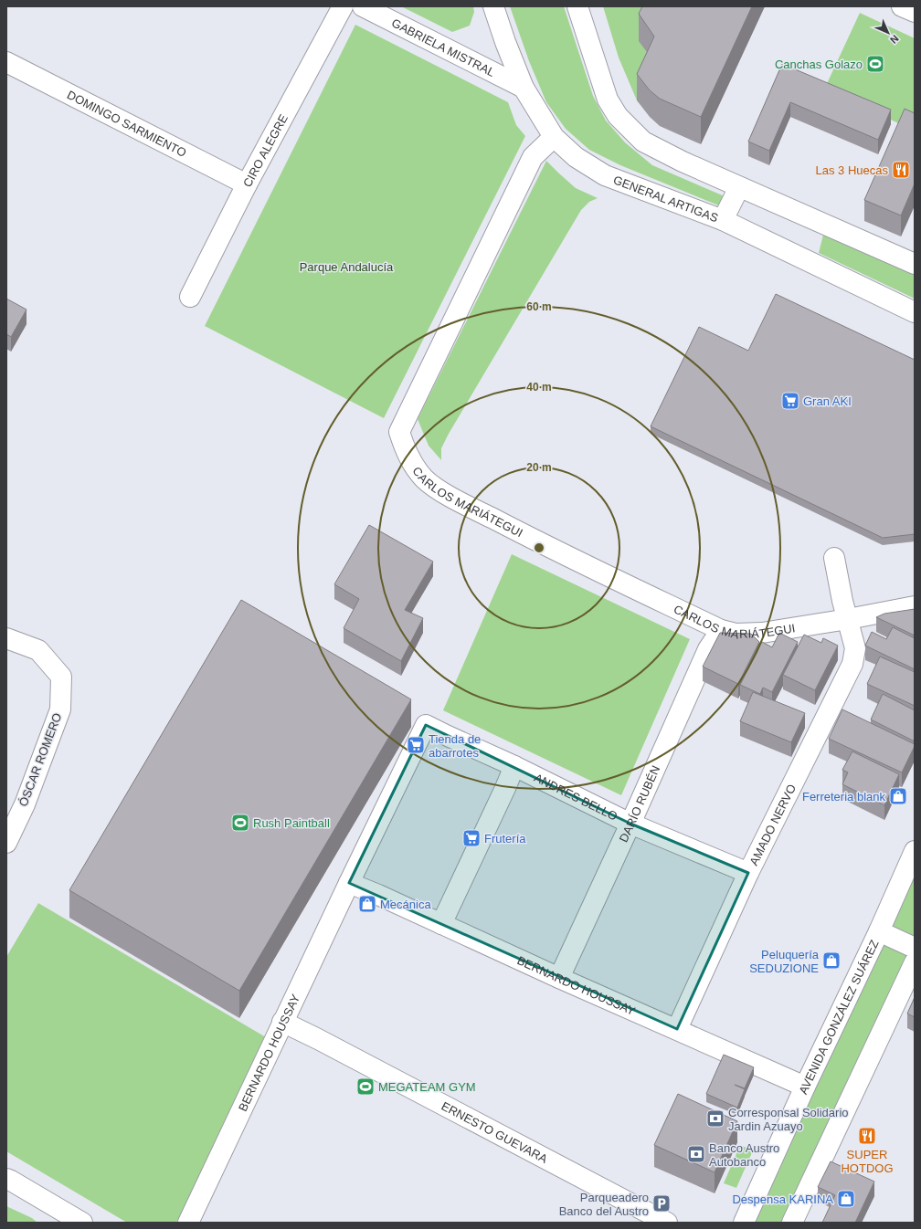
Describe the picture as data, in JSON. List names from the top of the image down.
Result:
{
  "streets": {
    "street": [
      "GABRIELA MISTRAL",
      "DOMINGO SARMIENTO",
      "CIRO ALEGRE",
      "GENERAL ARTIGAS",
      "CARLOS MARIÁTEGUI",
      "ÓSCAR ROMERO",
      "ANDRES BELLO",
      "DARÍO RUBÉN",
      "AMADO NERVO",
      "BERNARDO HOUSSAY",
      "AVENIDA GONZÁLEZ SUÁREZ",
      "ERNESTO GUEVARA"
    ]
  },
  "crossings": [
    ["GABRIELA MISTRAL", "GENERAL ARTIGAS"],
    ["DOMINGO SARMIENTO", "CIRO ALEGRE"],
    ["GENERAL ARTIGAS", "CARLOS MARIÁTEGUI"],
    ["CARLOS MARIÁTEGUI", "DARÍO RUBÉN"],
    ["CARLOS MARIÁTEGUI", "AMADO NERVO"],
    ["ANDRES BELLO", "DARÍO RUBÉN"],
    ["ANDRES BELLO", "AMADO NERVO"],
    ["ANDRES BELLO", "BERNARDO HOUSSAY"],
    ["DARÍO RUBÉN", "BERNARDO HOUSSAY"],
    ["AMADO NERVO", "BERNARDO HOUSSAY"],
    ["BERNARDO HOUSSAY", "AVENIDA GONZÁLEZ SUÁREZ"],
    ["BERNARDO HOUSSAY", "ERNESTO GUEVARA"]
  ],
  "parks": ["Parque Andalucía"],
  "places": {
    "sports": ["Canchas Golazo", "Rush Paintball", "MEGATEAM GYM"],
    "restaurant": ["Las 3 Huecas", "SUPER HOTDOG"],
    "supermarket": ["Gran AKI", "Tienda de abarrotes", "Frutería"],
    "shop": [
      "Ferreteria blank",
      "Mecánica",
      "Peluquería SEDUZIONE",
      "Despensa KARINA"
    ],
    "bank": ["Corresponsal Solidario Jardin Azuayo", "Banco Austro Autobanco"],
    "parking": ["Parqueadero Banco del Austro"]
  },
  "north": "bottom right",
  "rings": ["60 m", "40 m", "20 m"]
}
